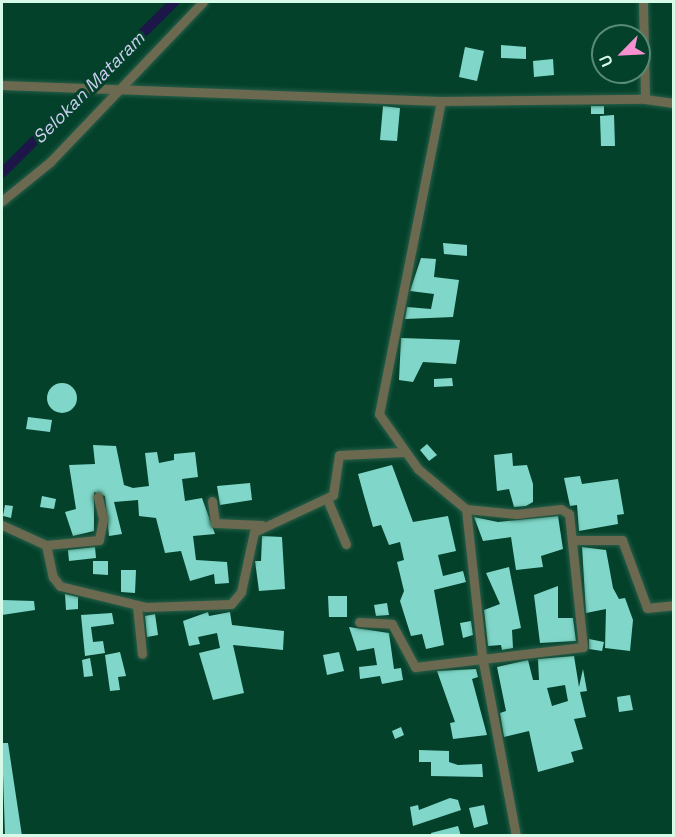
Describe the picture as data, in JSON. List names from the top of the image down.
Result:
{
  "water": ["Selokan Mataram"],
  "north": "bottom left"
}
